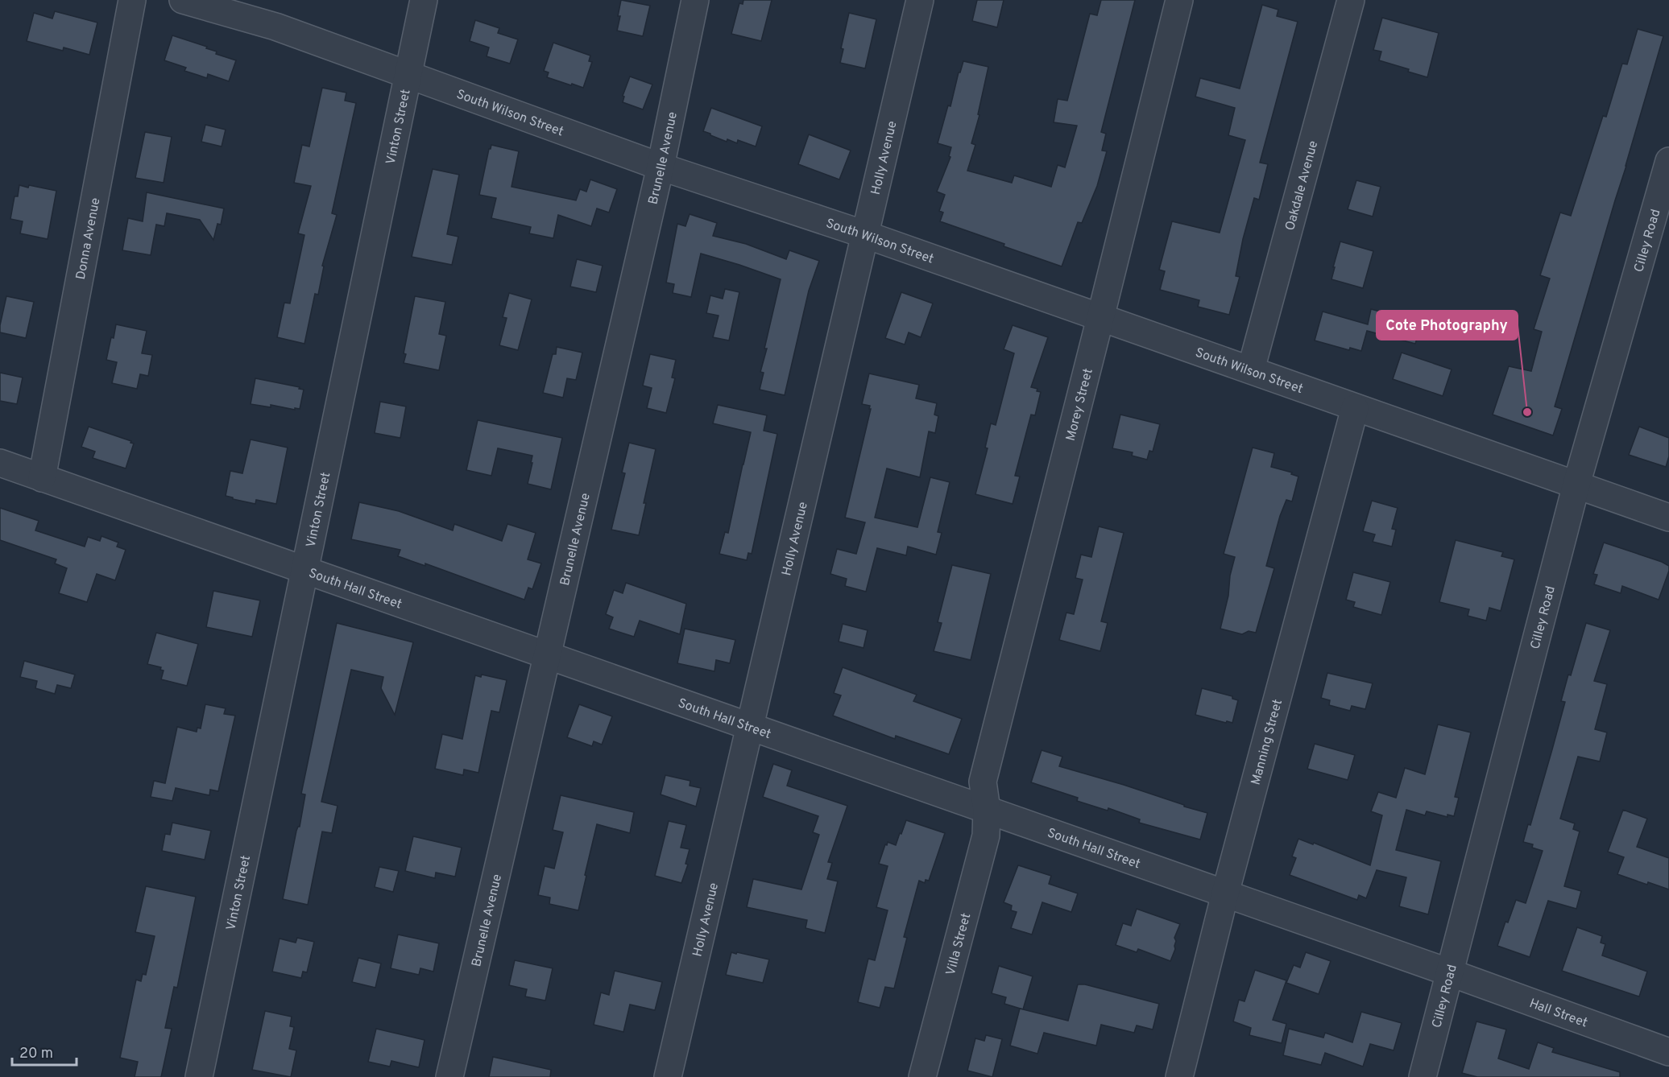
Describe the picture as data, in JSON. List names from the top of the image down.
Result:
{
  "streets": {
    "street": [
      "South Wilson Street",
      "Vinton Street",
      "Brunelle Avenue",
      "Holly Avenue",
      "Oakdale Avenue",
      "Donna Avenue",
      "Cilley Road",
      "Morey Street",
      "South Hall Street",
      "Manning Street",
      "Villa Street",
      "Hall Street"
    ]
  },
  "crossings": [
    ["South Wilson Street", "Vinton Street"],
    ["South Wilson Street", "Brunelle Avenue"],
    ["South Wilson Street", "Holly Avenue"],
    ["South Wilson Street", "Oakdale Avenue"],
    ["South Wilson Street", "Cilley Road"],
    ["South Wilson Street", "Morey Street"],
    ["South Wilson Street", "Manning Street"],
    ["Vinton Street", "South Hall Street"],
    ["Brunelle Avenue", "South Hall Street"],
    ["Holly Avenue", "South Hall Street"],
    ["Donna Avenue", "South Hall Street"],
    ["Cilley Road", "South Hall Street"],
    ["Cilley Road", "Hall Street"],
    ["Morey Street", "South Hall Street"],
    ["Morey Street", "Villa Street"],
    ["South Hall Street", "Manning Street"],
    ["South Hall Street", "Villa Street"],
    ["South Hall Street", "Hall Street"]
  ],
  "places": ["Cote Photography"],
  "scale_bar": "20 m"
}
